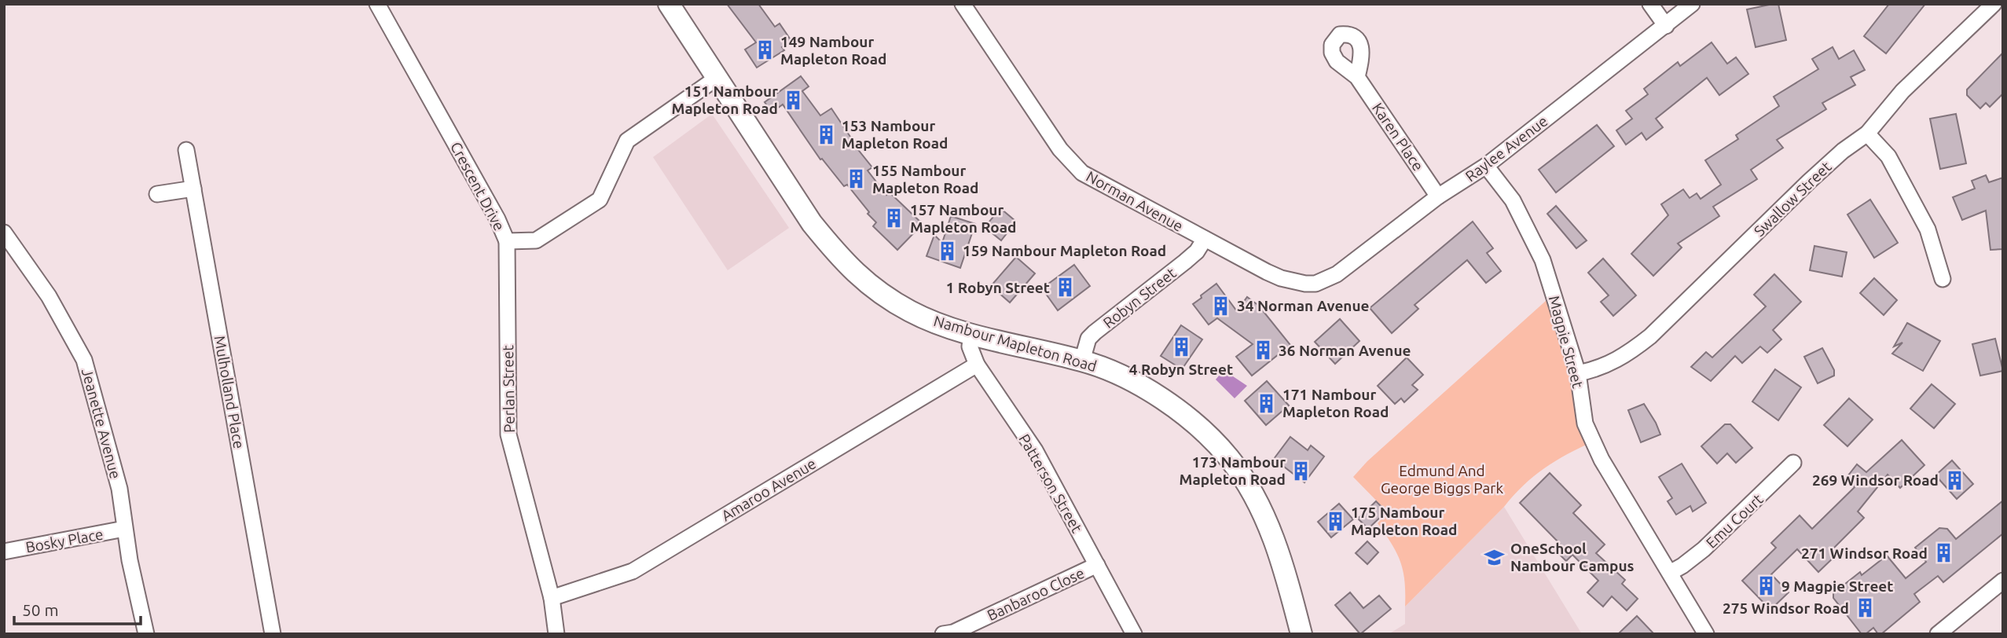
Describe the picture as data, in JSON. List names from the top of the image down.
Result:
{
  "streets": {
    "main road": ["Nambour Mapleton Road"],
    "street": [
      "Karen Place",
      "Raylee Avenue",
      "Crescent Drive",
      "Swallow Street",
      "Norman Avenue",
      "Robyn Street",
      "Magpie Street",
      "Perlan Street",
      "Mulholland Place",
      "Jeanette Avenue",
      "Patterson Street",
      "Amaroo Avenue",
      "Emu Court",
      "Bosky Place",
      "Banbaroo Close"
    ]
  },
  "crossings": [
    ["Karen Place", "Raylee Avenue"],
    ["Raylee Avenue", "Norman Avenue"],
    ["Raylee Avenue", "Magpie Street"],
    ["Crescent Drive", "Nambour Mapleton Road"],
    ["Crescent Drive", "Perlan Street"],
    ["Swallow Street", "Magpie Street"],
    ["Norman Avenue", "Robyn Street"],
    ["Robyn Street", "Nambour Mapleton Road"],
    ["Magpie Street", "Emu Court"],
    ["Nambour Mapleton Road", "Patterson Street"],
    ["Perlan Street", "Amaroo Avenue"],
    ["Jeanette Avenue", "Bosky Place"],
    ["Patterson Street", "Amaroo Avenue"],
    ["Patterson Street", "Banbaroo Close"]
  ],
  "parks": ["Edmund And George Biggs Park"],
  "places": {
    "building": [
      "149 Nambour Mapleton Road",
      "151 Nambour Mapleton Road",
      "153 Nambour Mapleton Road",
      "155 Nambour Mapleton Road",
      "157 Nambour Mapleton Road",
      "159 Nambour Mapleton Road",
      "1 Robyn Street",
      "34 Norman Avenue",
      "4 Robyn Street",
      "36 Norman Avenue",
      "171 Nambour Mapleton Road",
      "173 Nambour Mapleton Road",
      "269 Windsor Road",
      "175 Nambour Mapleton Road",
      "271 Windsor Road",
      "9 Magpie Street",
      "275 Windsor Road"
    ],
    "school or university": ["OneSchool Nambour Campus"]
  },
  "scale_bar": "50 m"
}
